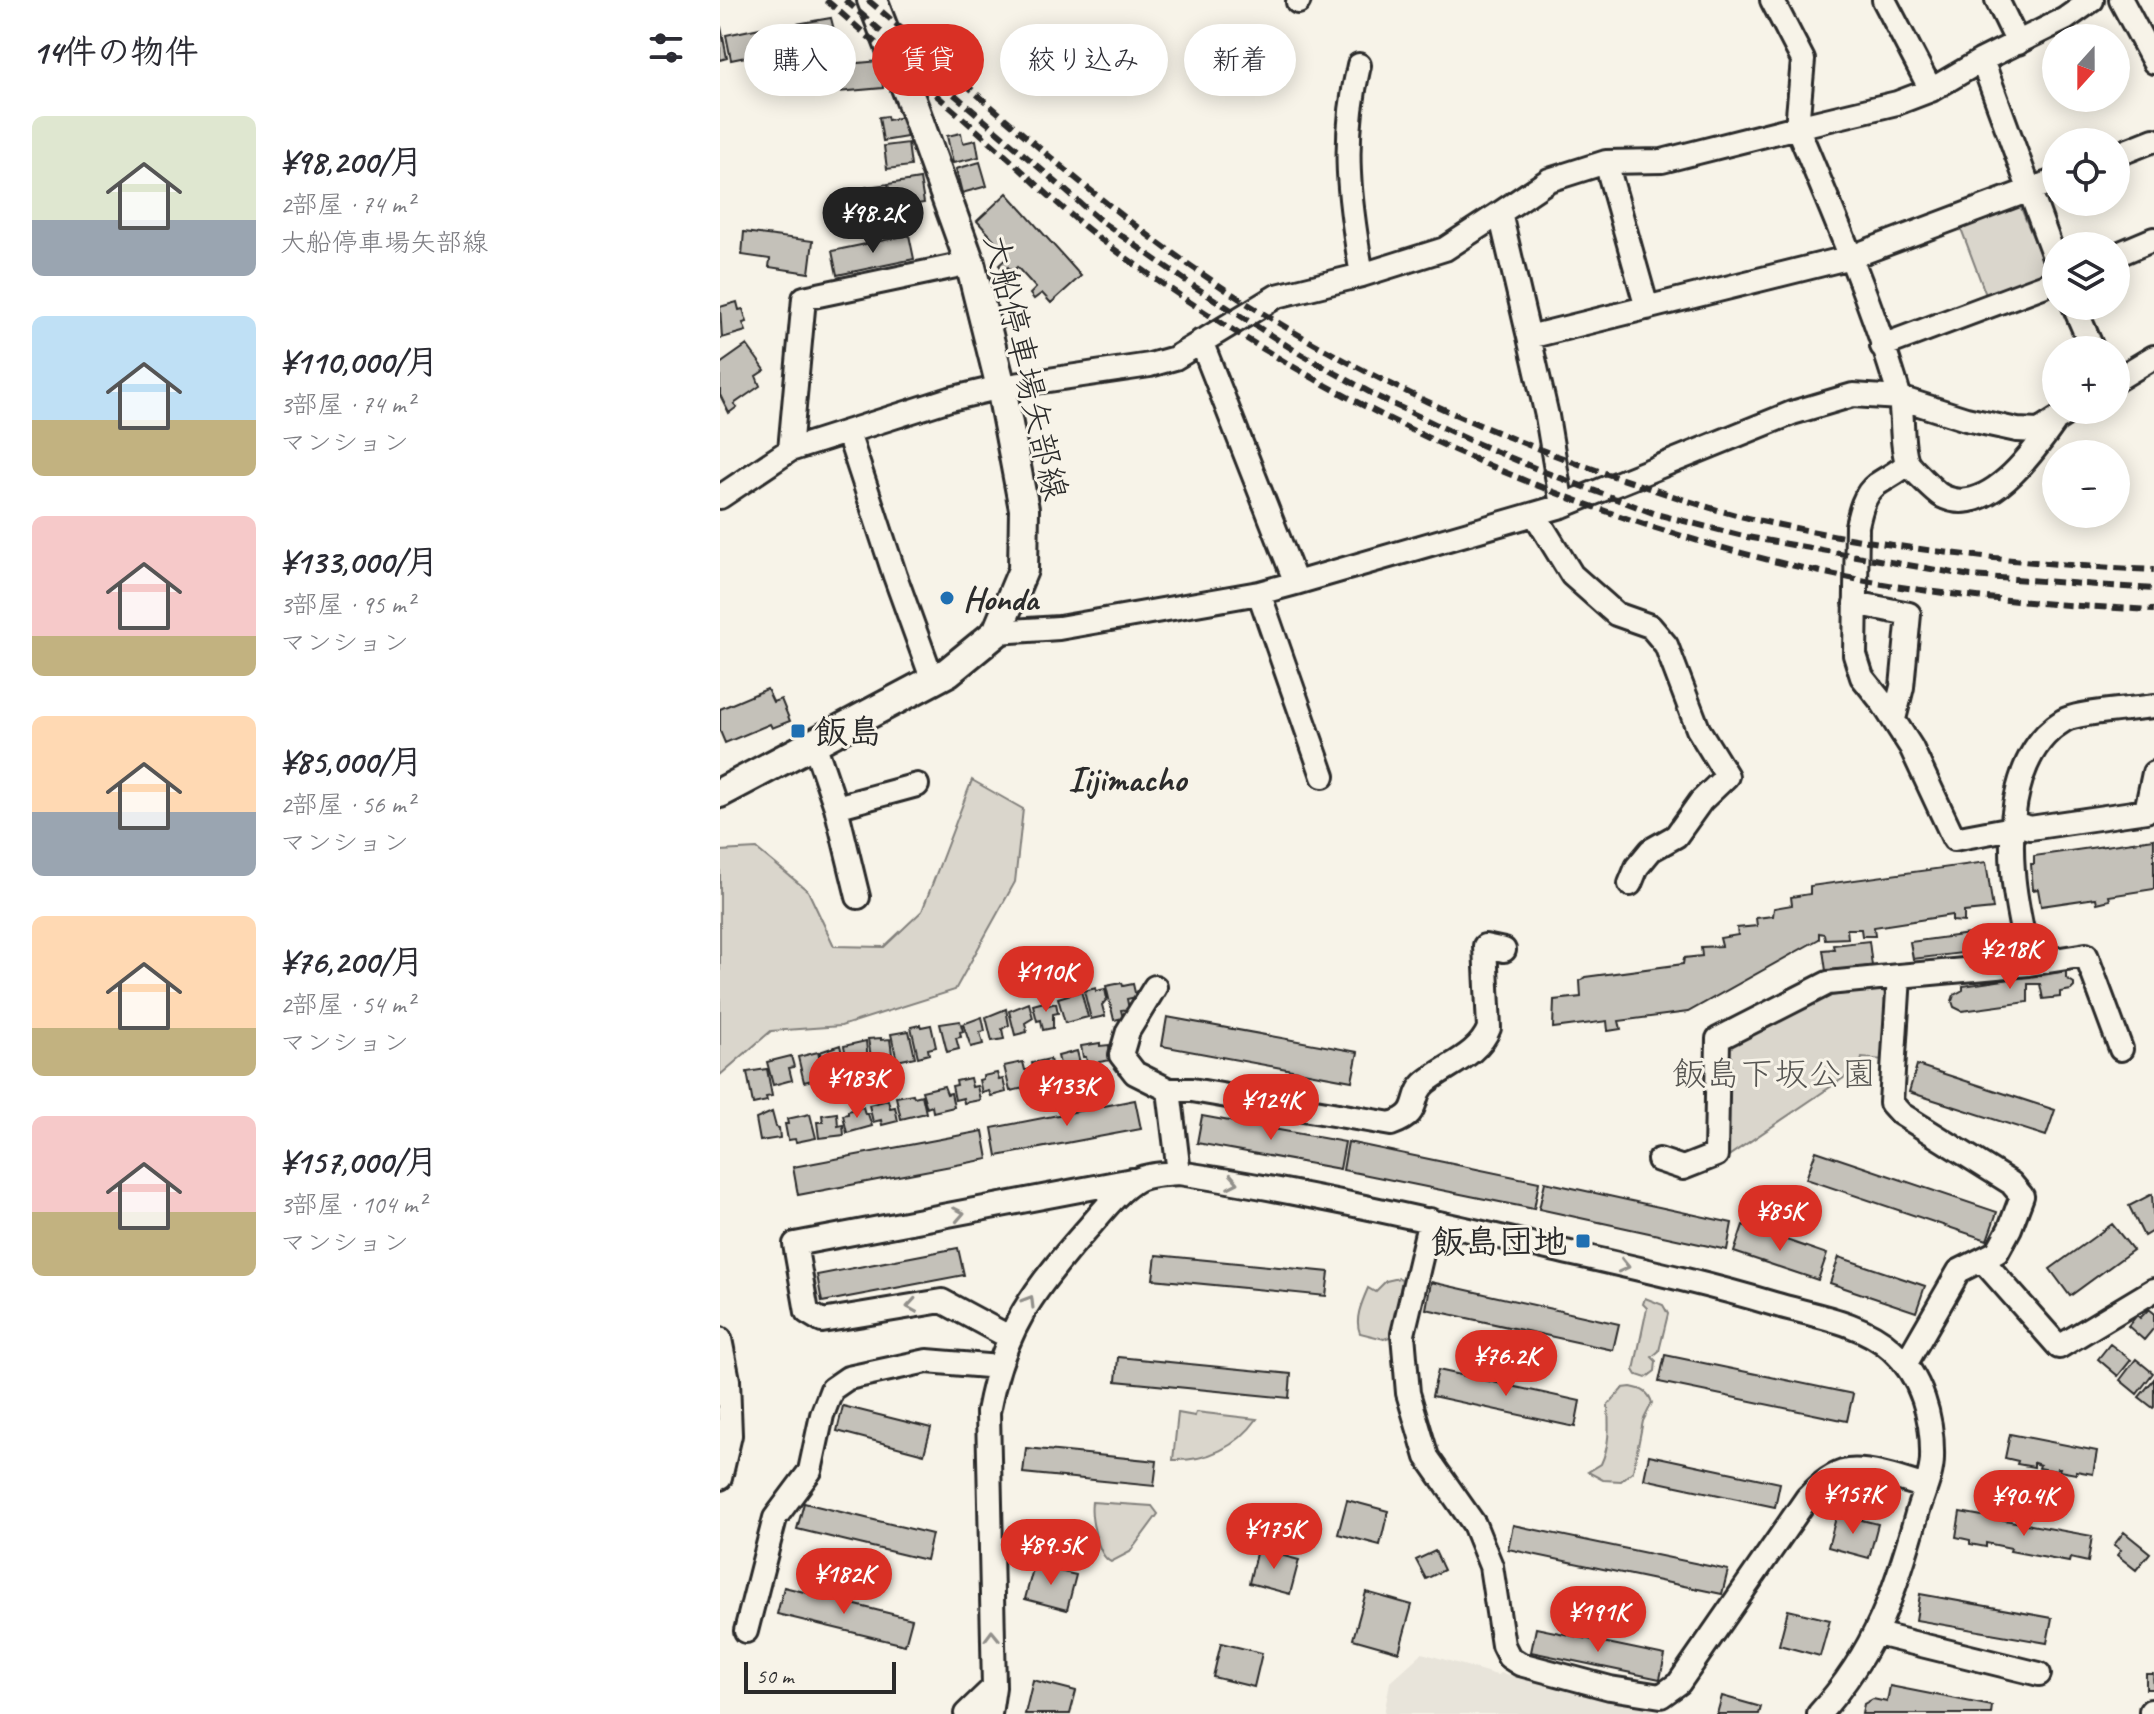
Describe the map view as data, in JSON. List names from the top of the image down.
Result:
{
  "streets": {
    "main road": ["大船停車場矢部線"]
  },
  "districts": ["Iijimacho"],
  "parks": ["飯島下坂公園"],
  "places": {
    "other": ["Honda"],
    "transit": ["飯島", "飯島団地"]
  },
  "scale_bar": "50 m",
  "north": "bottom",
  "page": {
    "heading": "14件の物件",
    "map_buttons": ["+", "−"],
    "chip": [
      "購入",
      "賃貸",
      "絞り込み",
      "新着"
    ],
    "list": [
      {
        "name": "¥98,200/月",
        "note": "2部屋 · 74 m² · 大船停車場矢部線"
      },
      {
        "name": "¥110,000/月",
        "note": "3部屋 · 74 m² · マンション"
      },
      {
        "name": "¥133,000/月",
        "note": "3部屋 · 95 m² · マンション"
      },
      {
        "name": "¥85,000/月",
        "note": "2部屋 · 56 m² · マンション"
      },
      {
        "name": "¥76,200/月",
        "note": "2部屋 · 54 m² · マンション"
      },
      {
        "name": "¥157,000/月",
        "note": "3部屋 · 104 m² · マンション"
      }
    ],
    "price": [
      "¥98.2K",
      "¥218K",
      "¥110K",
      "¥183K",
      "¥133K",
      "¥124K",
      "¥85K",
      "¥76.2K",
      "¥157K",
      "¥90.4K",
      "¥175K",
      "¥89.5K",
      "¥182K",
      "¥191K"
    ],
    "scale": "50 m"
  }
}
